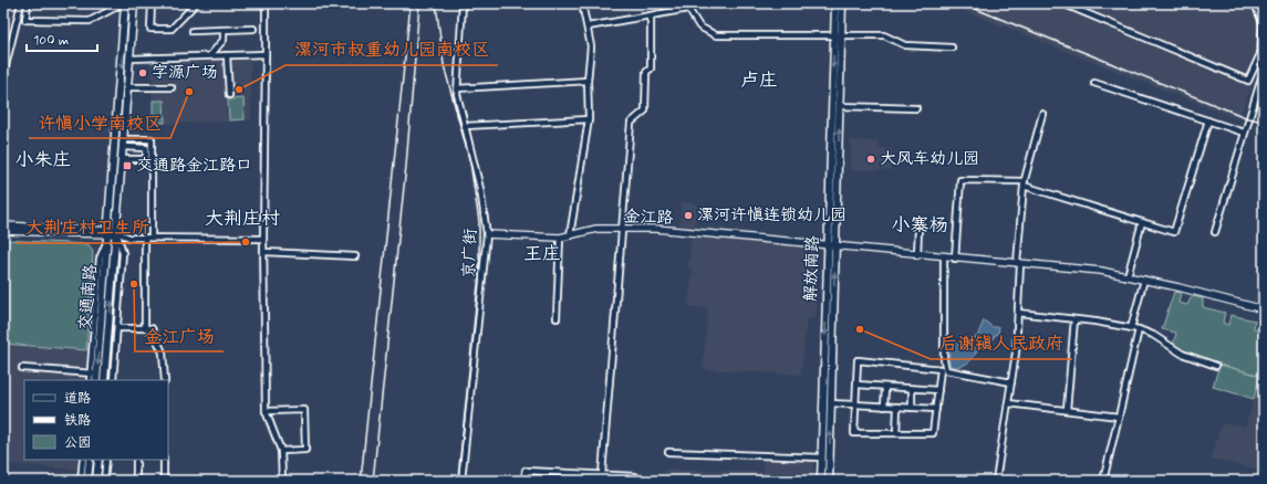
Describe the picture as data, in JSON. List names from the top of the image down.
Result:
{
  "streets": {
    "main road": ["解放南路", "交通南路"],
    "street": ["金江路", "京广街"]
  },
  "crossings": [
    ["金江路", "京广街"],
    ["金江路", "解放南路"]
  ],
  "districts": [
    "卢庄",
    "小朱庄",
    "大荆庄村",
    "小寨杨",
    "王庄"
  ],
  "places": {
    "other": [
      "字源广场",
      "漯河市叔重幼儿园南校区",
      "许慎小学南校区",
      "大风车幼儿园",
      "漯河许慎连锁幼儿园",
      "大荆庄村卫生所",
      "金江广场",
      "后谢镇人民政府"
    ],
    "transit": ["交通路金江路口"]
  },
  "legend": ["道路", "铁路", "公园"],
  "scale_bar": "100 m"
}
